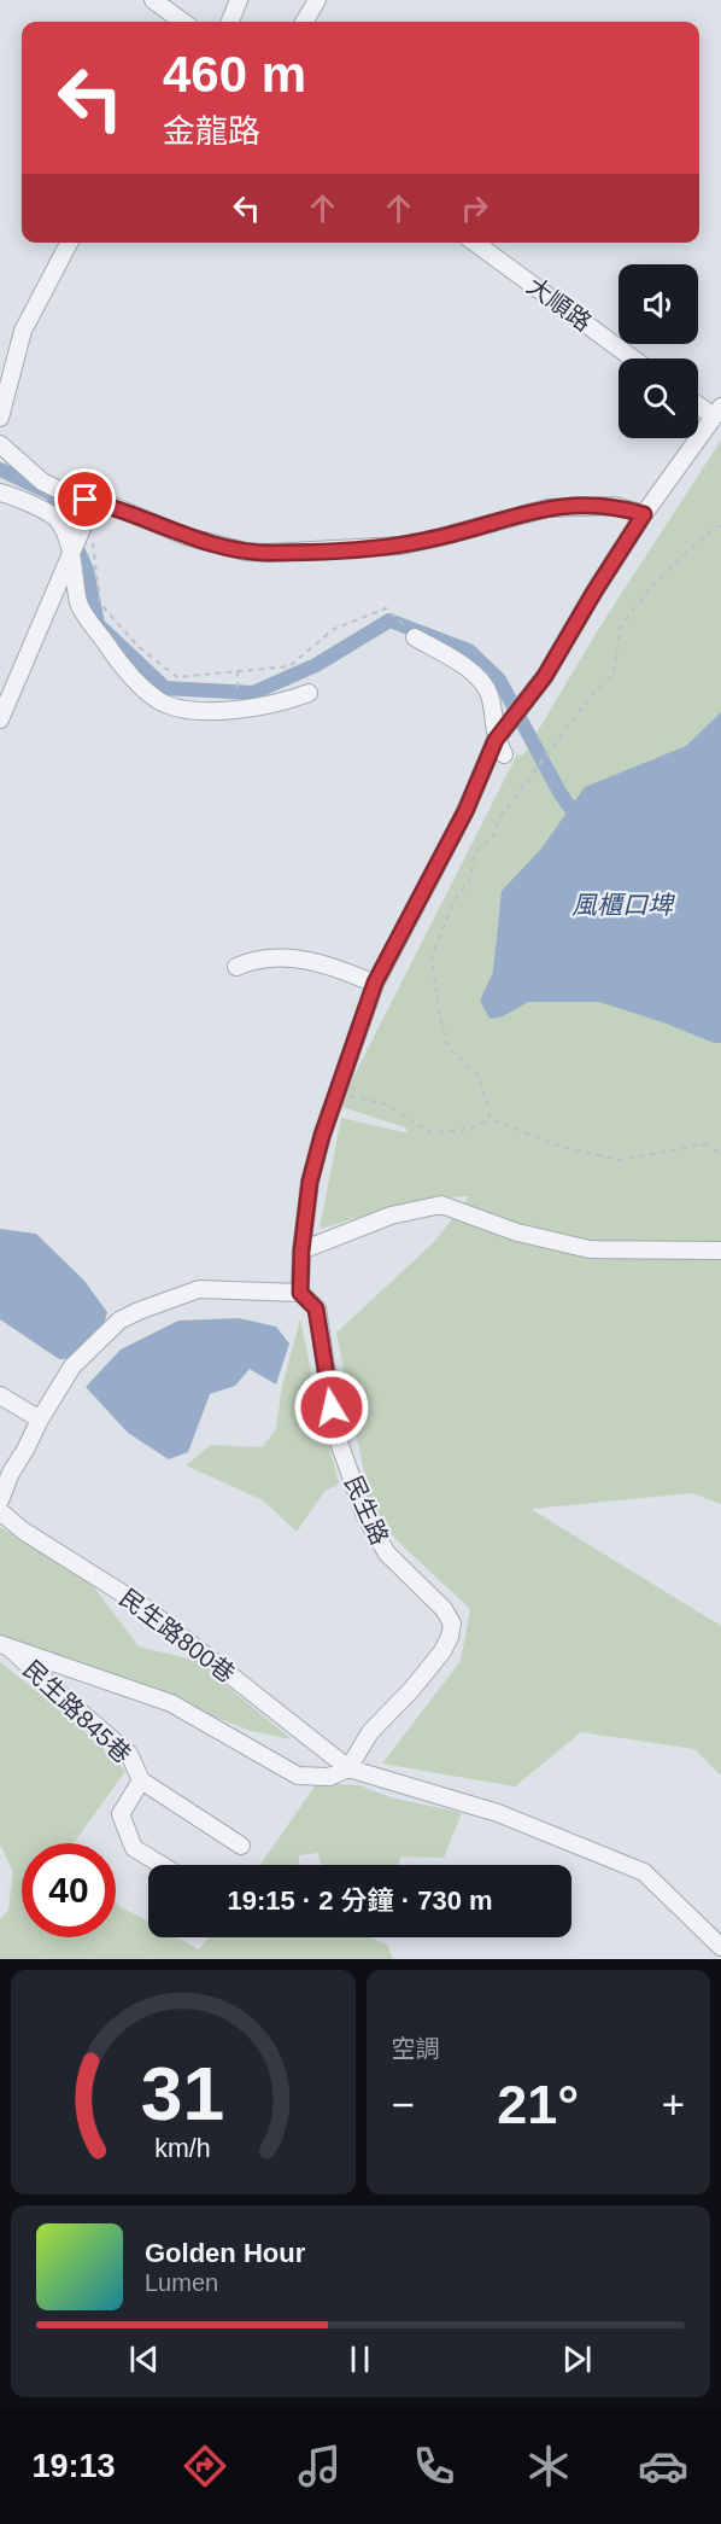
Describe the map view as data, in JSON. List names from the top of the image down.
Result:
{
  "streets": {
    "street": [
      "大順路",
      "民生路",
      "民生路800巷",
      "民生路845巷"
    ]
  },
  "crossings": [
    ["民生路", "民生路800巷"]
  ],
  "water": ["風櫃口埤"],
  "page": {
    "turn": ["460 m", "金龍路"],
    "limit": "40",
    "trip": "19:15 · 2 分鐘 · 730 m",
    "tile": "空調",
    "heat": ["−", "21°", "+"],
    "song": ["Golden Hour", "Lumen"],
    "tabs": "19:13",
    "gauge": ["31", "km/h"]
  }
}
